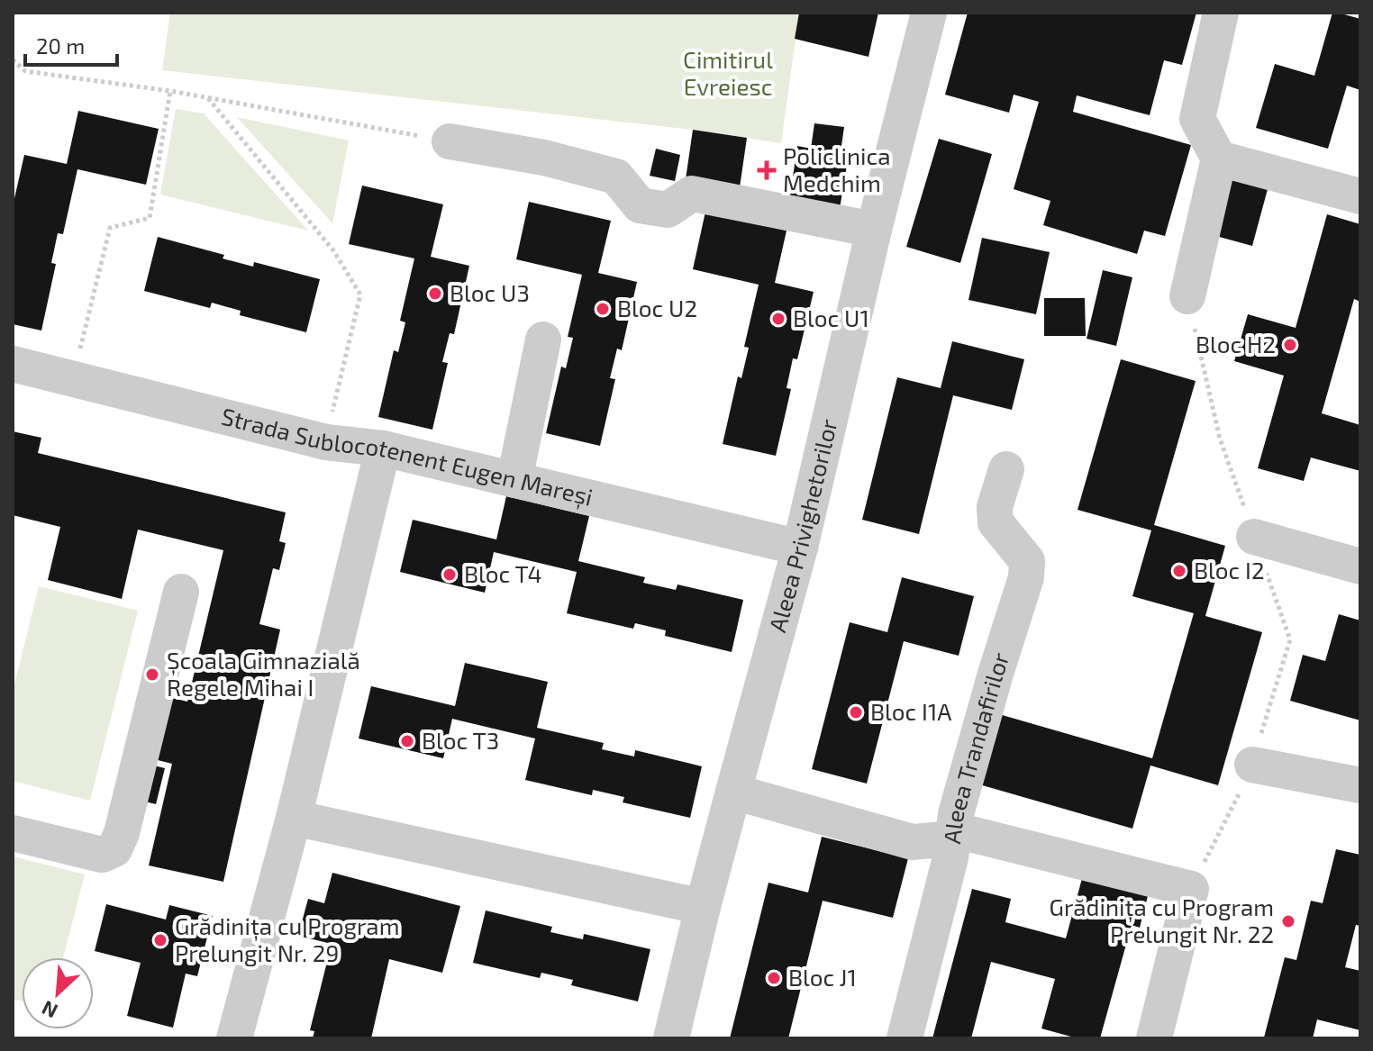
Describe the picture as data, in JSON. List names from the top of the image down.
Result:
{
  "streets": {
    "street": ["Strada Sublocotenent Eugen Mareși", "Aleea Privighetorilor", "Aleea Trandafirilor"]
  },
  "crossings": [
    ["Strada Sublocotenent Eugen Mareși", "Aleea Privighetorilor"]
  ],
  "parks": ["Cimitirul Evreiesc"],
  "places": {
    "health": ["Policlinica Medchim"],
    "other": [
      "Bloc U3",
      "Bloc U2",
      "Bloc U1",
      "Bloc H2",
      "Bloc I2",
      "Bloc T4",
      "Școala Gimnazială Regele Mihai I",
      "Bloc I1A",
      "Bloc T3",
      "Grădinița cu Program Prelungit Nr. 22",
      "Grădinița cu Program Prelungit Nr. 29",
      "Bloc J1"
    ]
  },
  "scale_bar": "20 m",
  "north": "bottom left"
}
